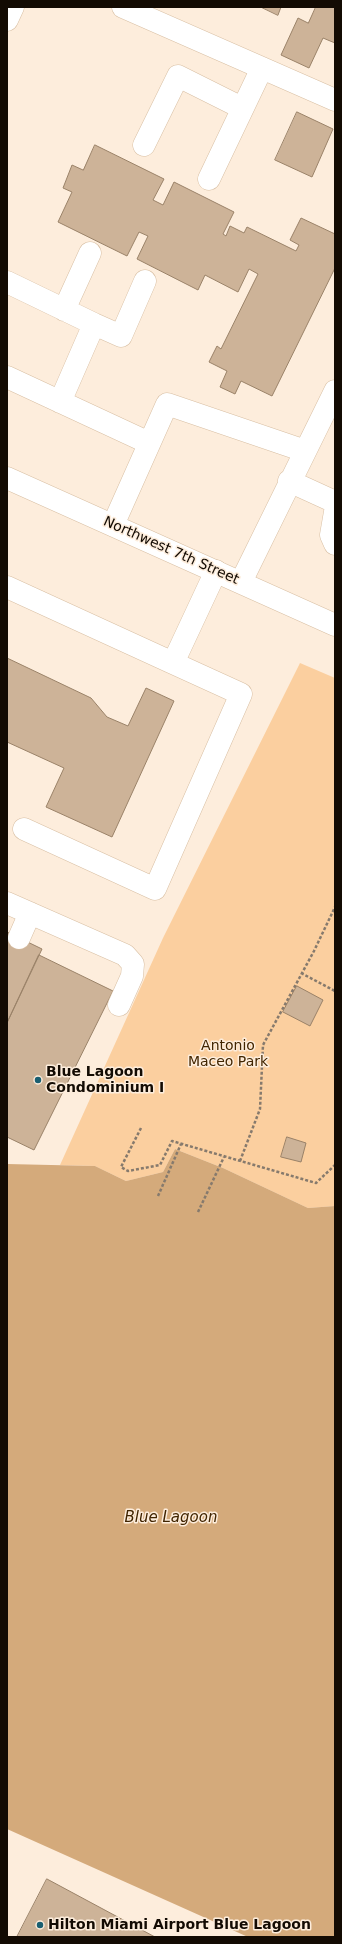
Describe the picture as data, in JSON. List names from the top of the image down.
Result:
{
  "streets": {
    "main road": ["Northwest 7th Street"]
  },
  "water": ["Blue Lagoon"],
  "parks": ["Antonio Maceo Park"],
  "places": ["Blue Lagoon Condominium I", "Hilton Miami Airport Blue Lagoon"]
}
